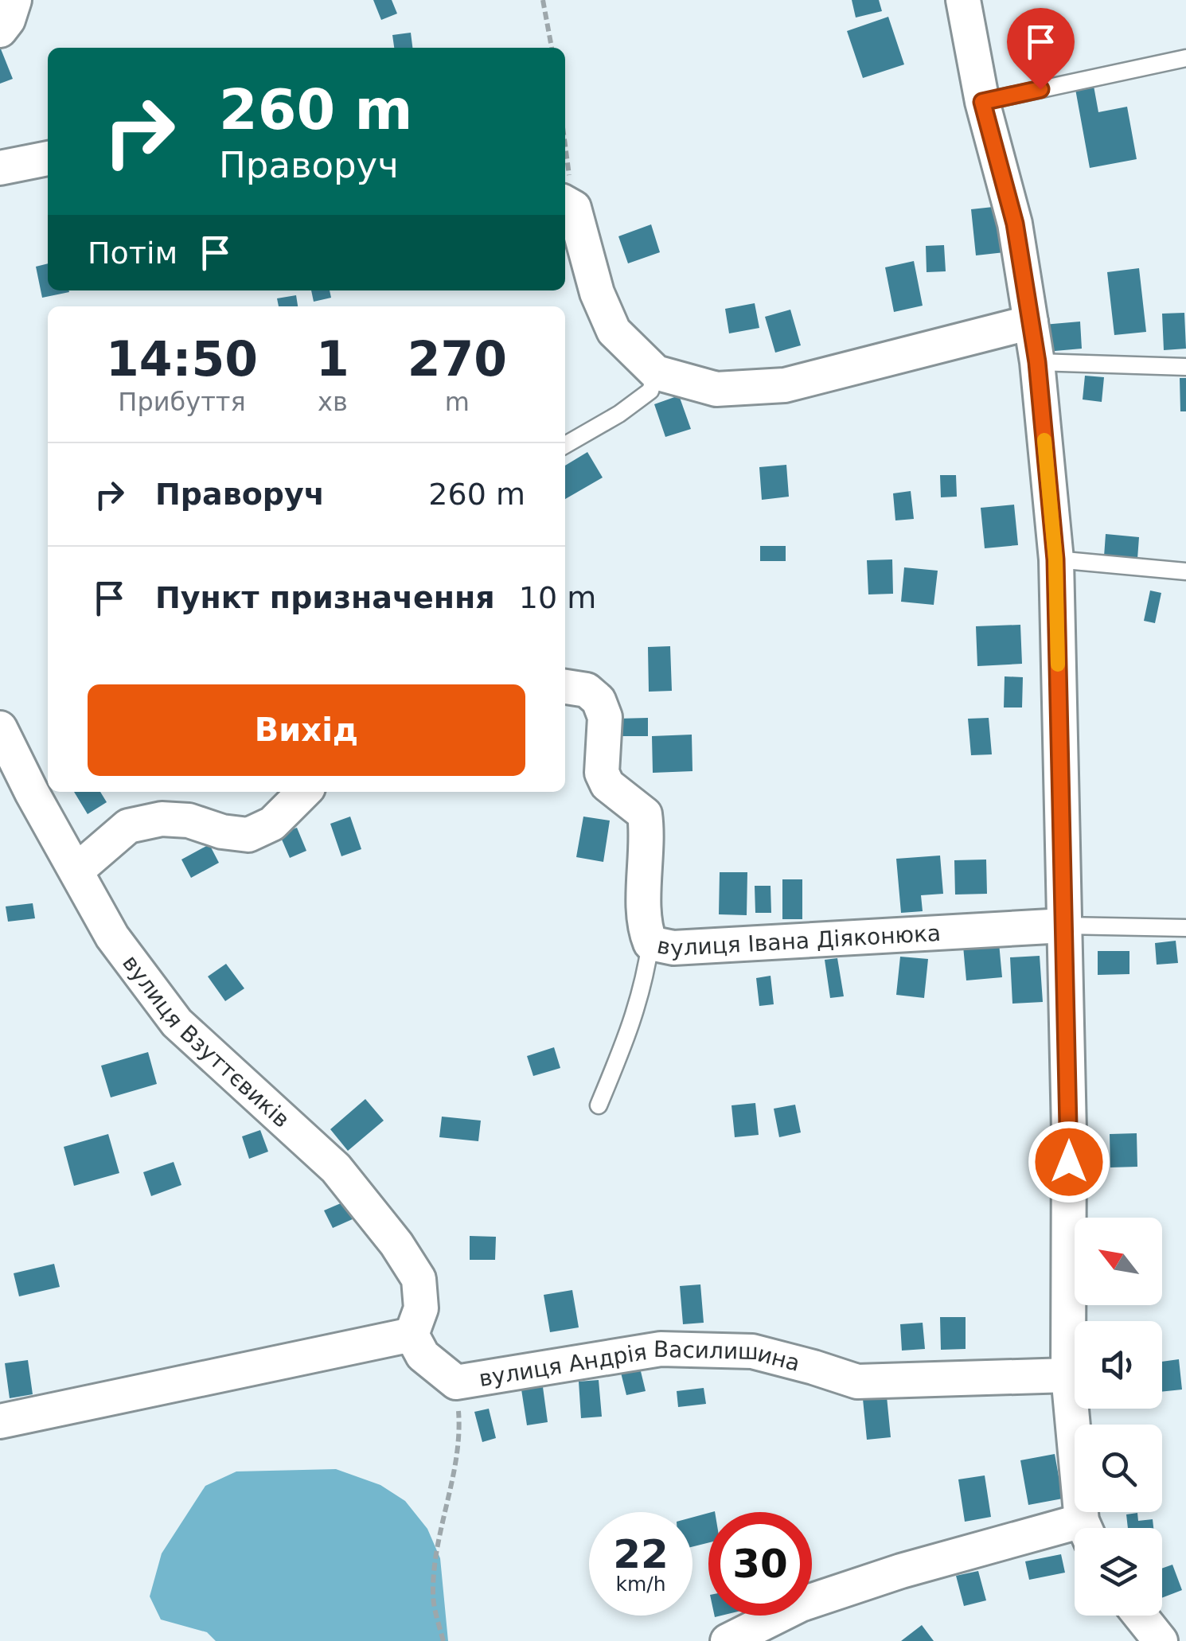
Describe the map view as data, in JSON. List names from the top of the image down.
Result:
{
  "streets": {
    "street": ["вулиця Івана Діяконюка", "вулиця Взуттєвиків", "вулиця Андрія Василишина"]
  },
  "crossings": [
    ["вулиця Взуттєвиків", "вулиця Андрія Василишина"]
  ],
  "north": "top left",
  "page": {
    "turn": ["260 m", "Праворуч"],
    "then": "Потім",
    "eta": [
      "14:50",
      "Прибуття",
      "1",
      "хв",
      "270",
      "m"
    ],
    "list": [
      {
        "name": "Праворуч",
        "value": "260 m"
      },
      {
        "name": "Пункт призначення",
        "value": "10 m"
      }
    ],
    "buttons": "Вихід",
    "speed": "22 km/h",
    "limit": "30"
  }
}
